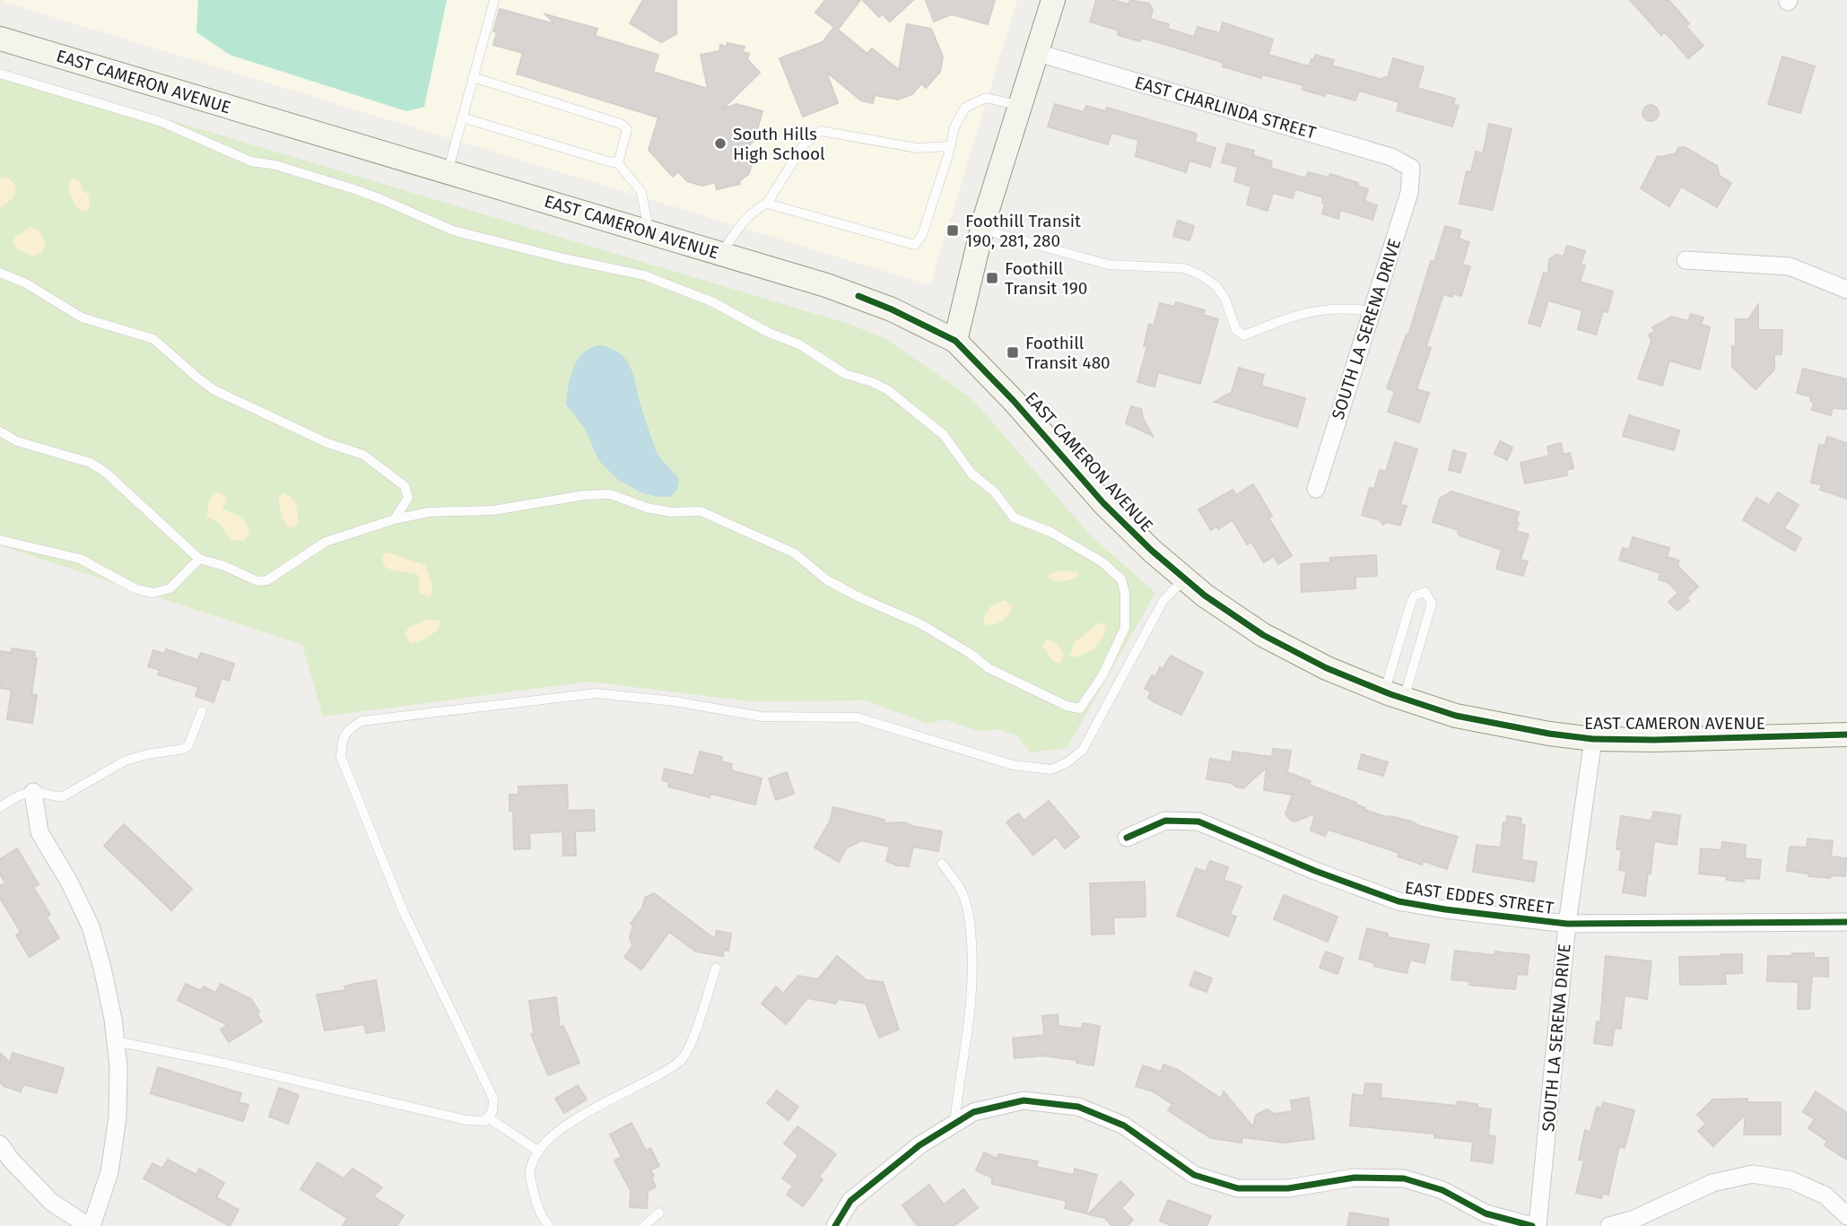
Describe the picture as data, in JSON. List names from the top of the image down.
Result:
{
  "streets": {
    "main road": ["EAST CAMERON AVENUE"],
    "street": ["EAST CHARLINDA STREET", "SOUTH LA SERENA DRIVE", "EAST EDDES STREET"]
  },
  "crossings": [
    ["EAST CAMERON AVENUE", "SOUTH LA SERENA DRIVE"],
    ["EAST CHARLINDA STREET", "SOUTH LA SERENA DRIVE"],
    ["SOUTH LA SERENA DRIVE", "EAST EDDES STREET"]
  ],
  "places": {
    "other": ["South Hills High School"],
    "transit": ["Foothill Transit 190, 281, 280", "Foothill Transit 190", "Foothill Transit 480"]
  }
}
